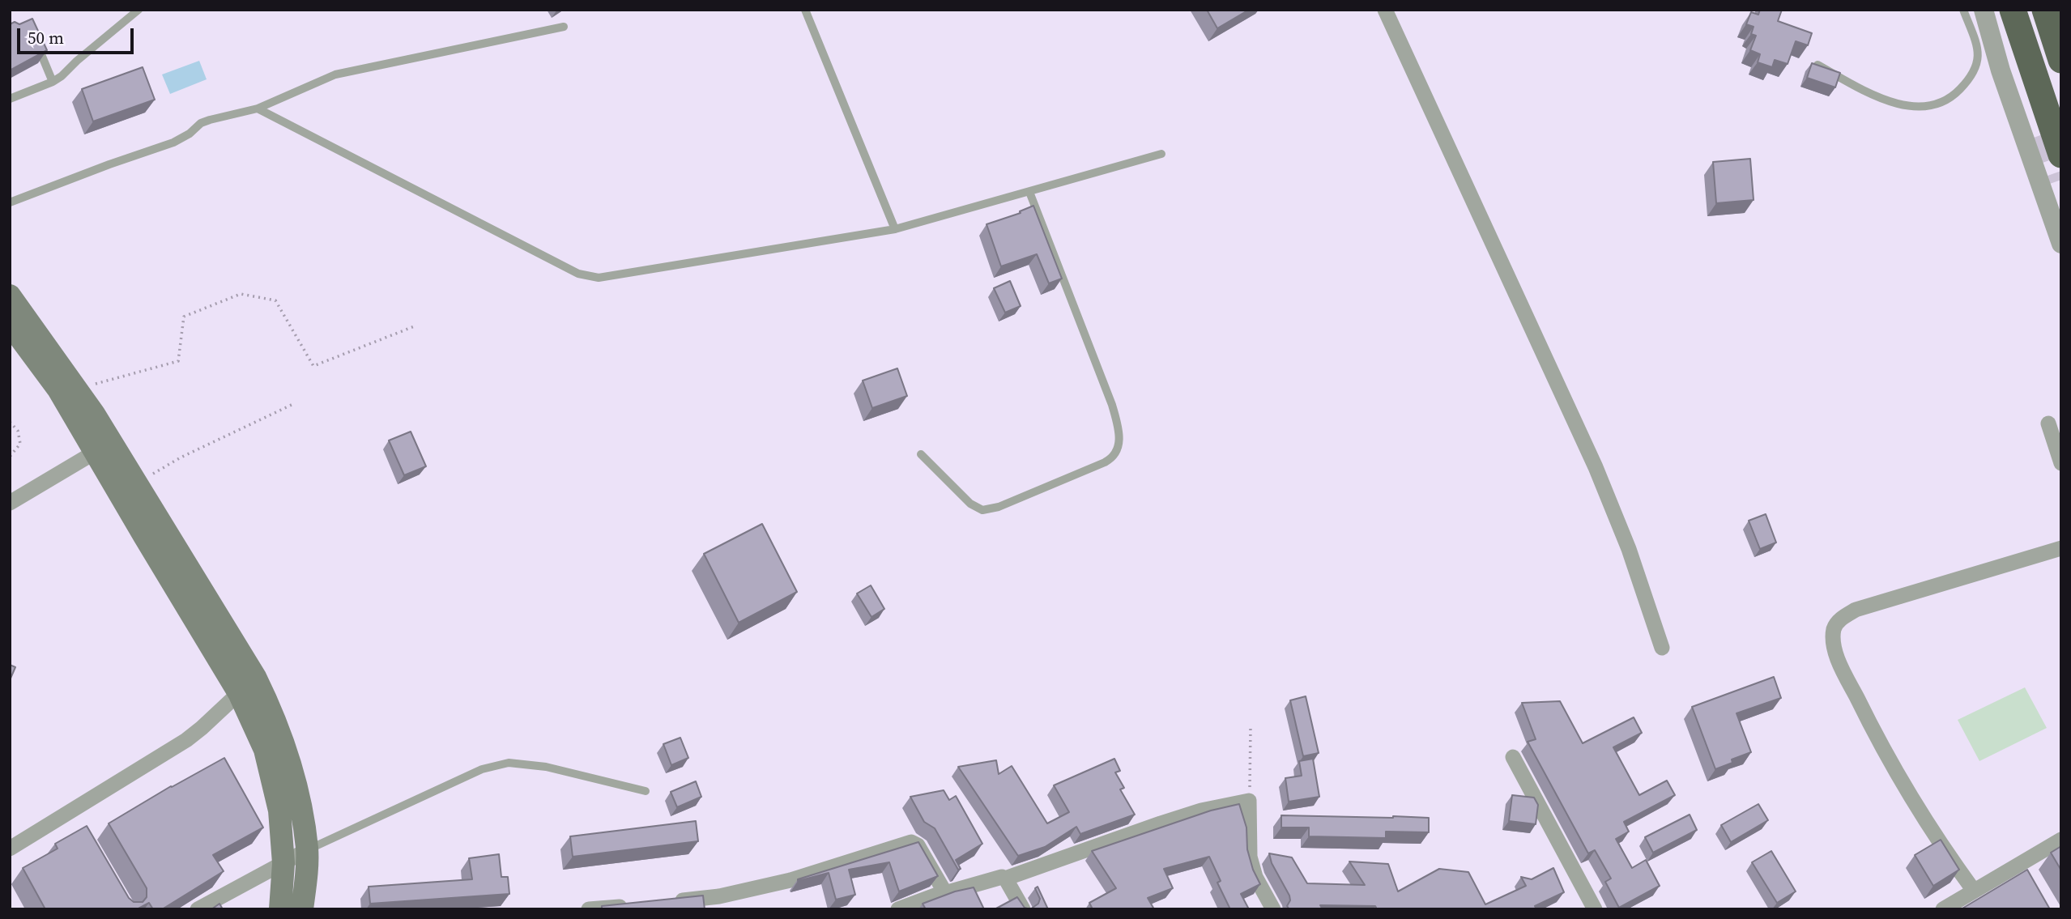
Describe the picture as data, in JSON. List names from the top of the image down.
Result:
{
  "scale_bar": "50 m"
}
